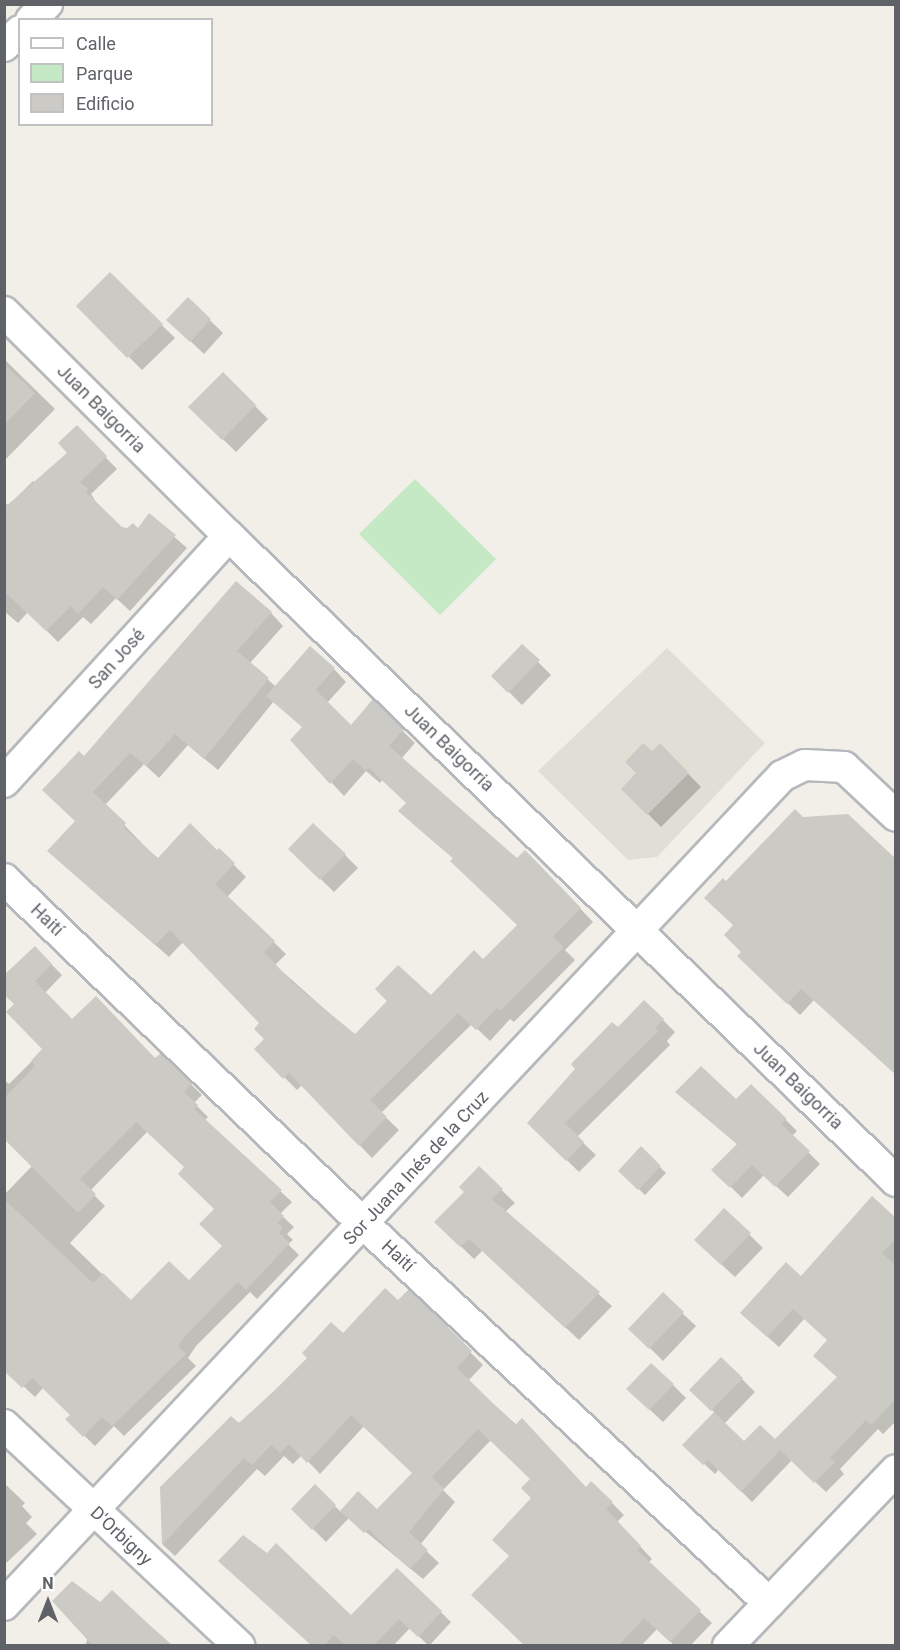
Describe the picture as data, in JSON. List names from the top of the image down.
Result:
{
  "streets": {
    "street": [
      "Juan Baigorria",
      "San José",
      "Haití",
      "Sor Juana Inés de la Cruz",
      "D'Orbigny"
    ]
  },
  "crossings": [
    ["Juan Baigorria", "San José"],
    ["Juan Baigorria", "Sor Juana Inés de la Cruz"],
    ["Haití", "Sor Juana Inés de la Cruz"],
    ["Sor Juana Inés de la Cruz", "D'Orbigny"]
  ],
  "legend": ["Calle", "Parque", "Edificio"],
  "north": "top"
}
